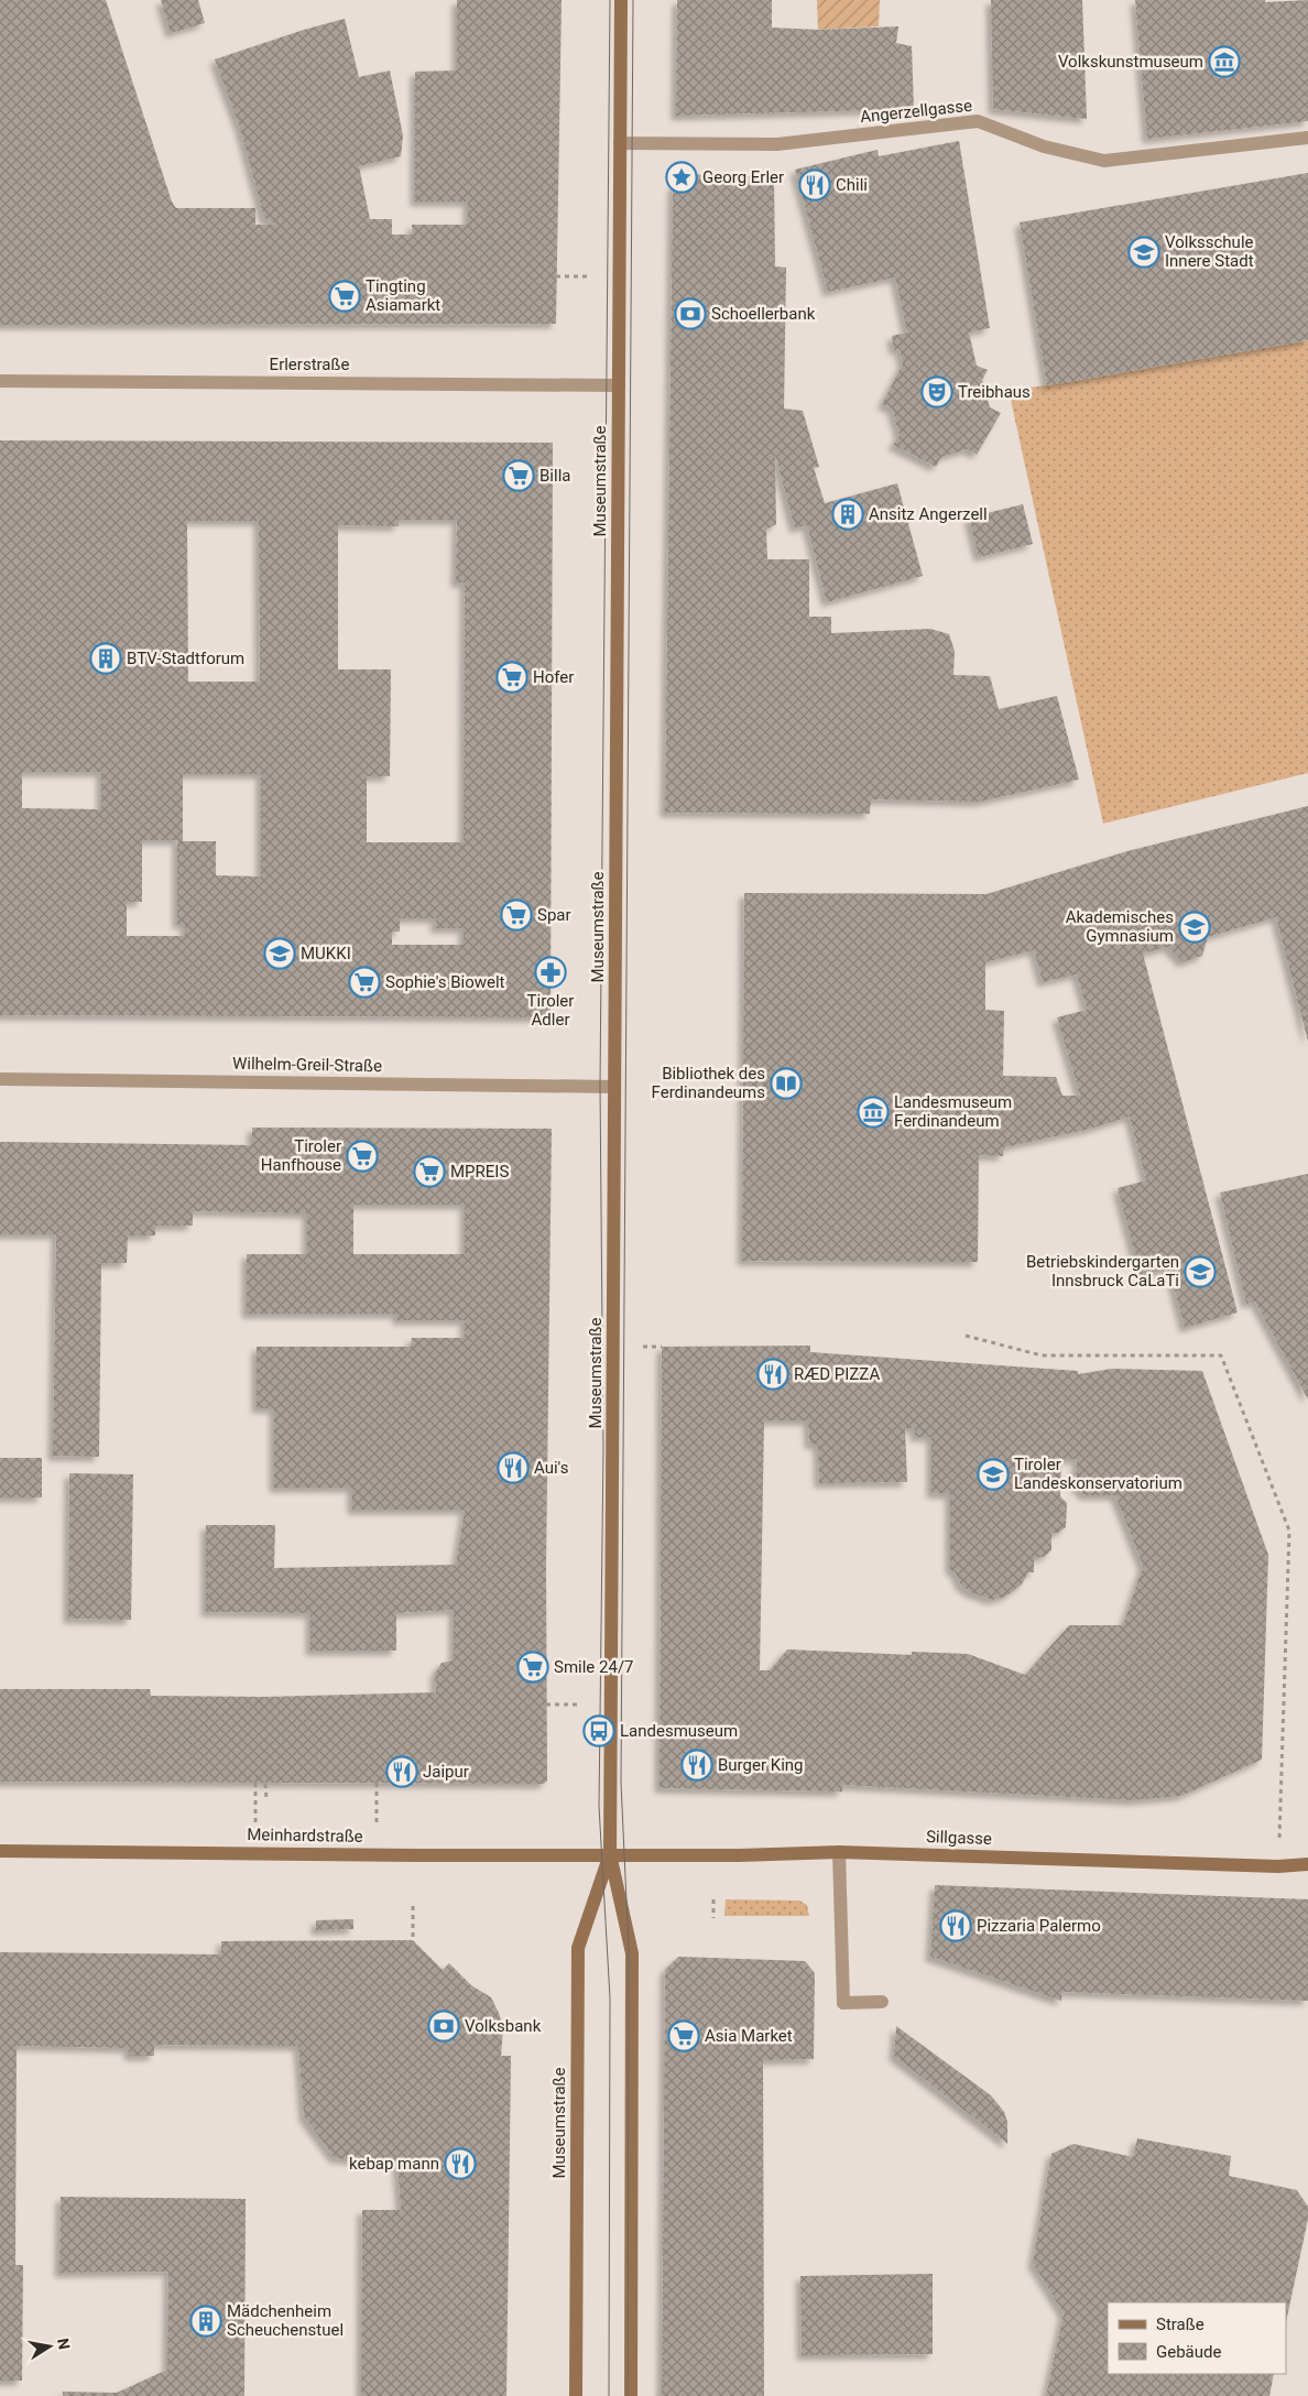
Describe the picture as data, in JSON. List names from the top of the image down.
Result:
{
  "streets": {
    "street": [
      "Angerzellgasse",
      "Erlerstraße",
      "Museumstraße",
      "Wilhelm-Greil-Straße",
      "Meinhardstraße",
      "Sillgasse"
    ]
  },
  "crossings": [
    ["Angerzellgasse", "Museumstraße"],
    ["Erlerstraße", "Museumstraße"],
    ["Museumstraße", "Wilhelm-Greil-Straße"],
    ["Museumstraße", "Meinhardstraße"],
    ["Museumstraße", "Sillgasse"],
    ["Meinhardstraße", "Sillgasse"]
  ],
  "places": {
    "museum": ["Volkskunstmuseum", "Landesmuseum Ferdinandeum"],
    "place": ["Georg Erler"],
    "restaurant": [
      "Chili",
      "RÆD PIZZA",
      "Aui's",
      "Burger King",
      "Jaipur",
      "Pizzaria Palermo",
      "kebap mann"
    ],
    "school or university": [
      "Volksschule Innere Stadt",
      "Akademisches Gymnasium",
      "MUKKI",
      "Betriebskindergarten Innsbruck CaLaTi",
      "Tiroler Landeskonservatorium"
    ],
    "supermarket": [
      "Tingting Asiamarkt",
      "Billa",
      "Hofer",
      "Spar",
      "Sophie's Biowelt",
      "Tiroler Hanfhouse",
      "MPREIS",
      "Smile 24/7",
      "Asia Market"
    ],
    "bank": ["Schoellerbank", "Volksbank"],
    "theatre": ["Treibhaus"],
    "building": ["Ansitz Angerzell", "BTV-Stadtforum", "Mädchenheim Scheuchenstuel"],
    "pharmacy": ["Tiroler Adler"],
    "library": ["Bibliothek des Ferdinandeums"],
    "bus stop": ["Landesmuseum"]
  },
  "legend": ["Straße", "Gebäude"],
  "north": "right"
}
